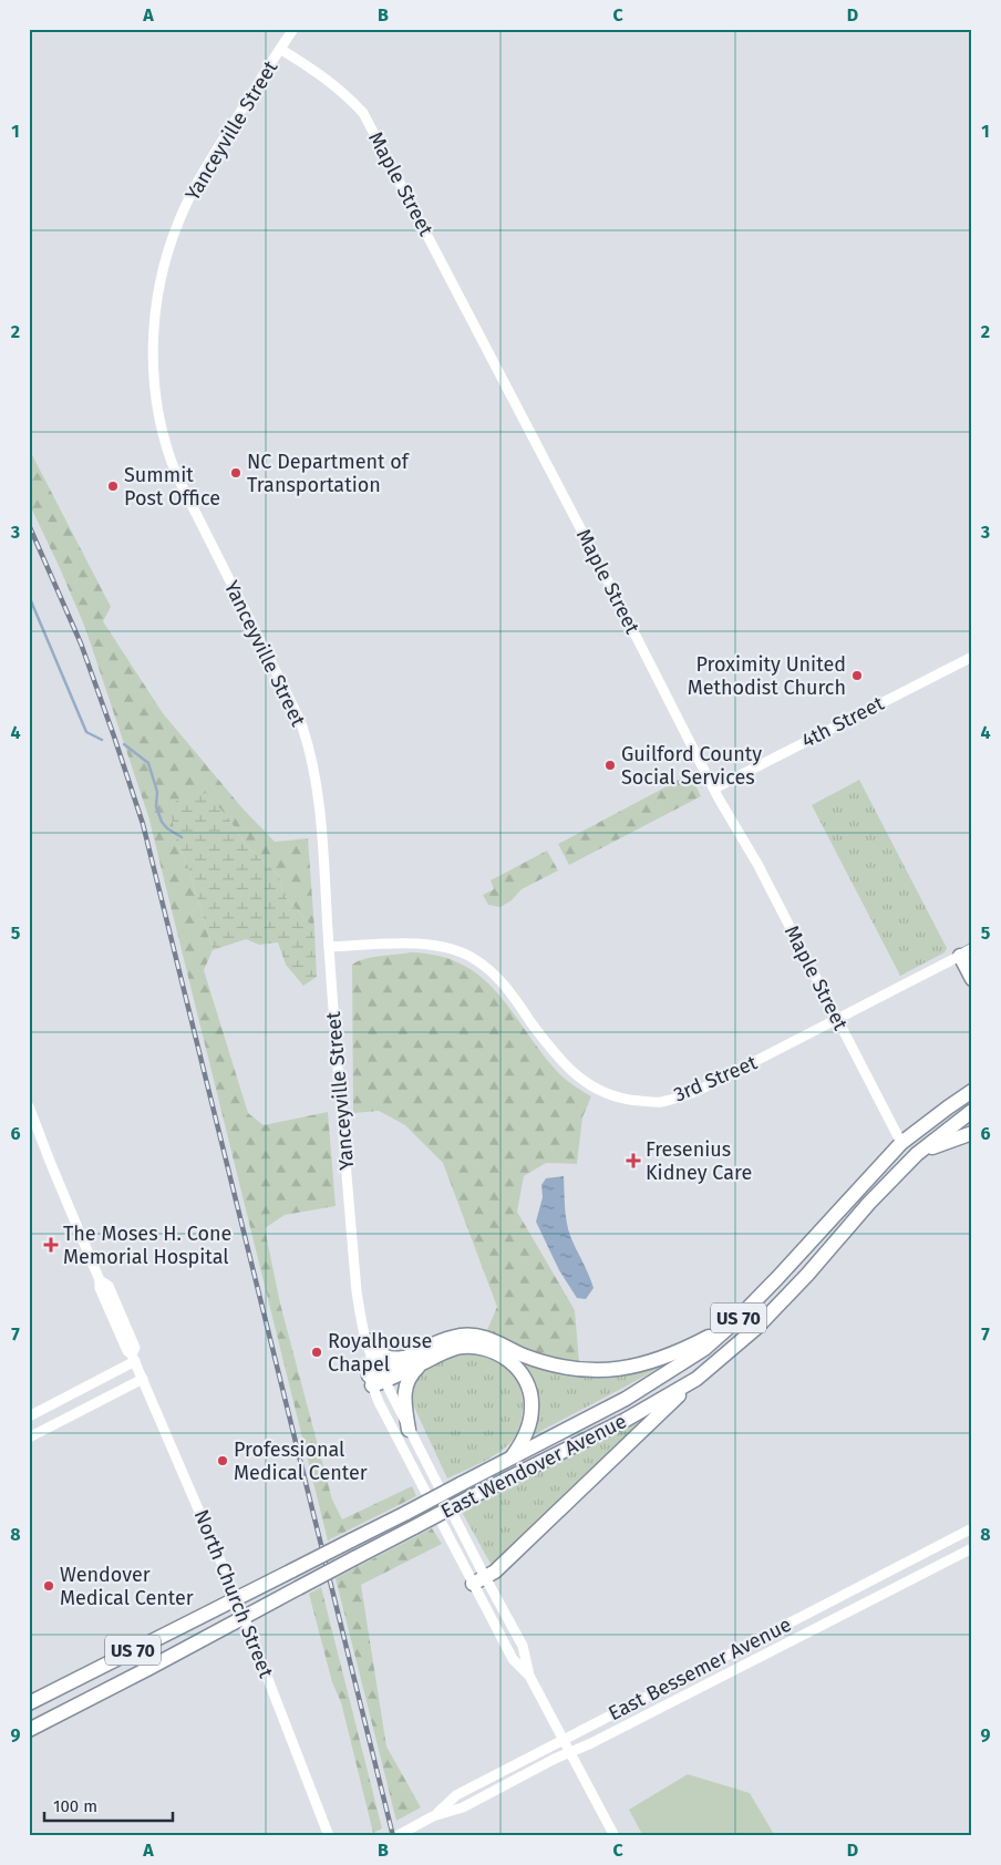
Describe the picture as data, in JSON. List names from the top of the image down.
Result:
{
  "streets": {
    "highway": ["US 70", "East Wendover Avenue"],
    "main road": [
      "Yanceyville Street",
      "Maple Street",
      "4th Street",
      "3rd Street",
      "North Church Street",
      "East Bessemer Avenue"
    ]
  },
  "crossings": [
    ["Yanceyville Street", "Maple Street"],
    ["Yanceyville Street", "3rd Street"],
    ["Yanceyville Street", "East Bessemer Avenue"],
    ["Maple Street", "4th Street"],
    ["Maple Street", "3rd Street"],
    ["Maple Street", "East Wendover Avenue"],
    ["East Wendover Avenue", "North Church Street"]
  ],
  "places": {
    "other": [
      "NC Department of Transportation",
      "Summit Post Office",
      "Proximity United Methodist Church",
      "Guilford County Social Services",
      "Royalhouse Chapel",
      "Professional Medical Center",
      "Wendover Medical Center"
    ],
    "health": ["Fresenius Kidney Care", "The Moses H. Cone Memorial Hospital"]
  },
  "scale_bar": "100 m",
  "grid": {
    "columns": [
      "A",
      "B",
      "C",
      "D"
    ],
    "rows": [
      "1",
      "2",
      "3",
      "4",
      "5",
      "6",
      "7",
      "8",
      "9"
    ]
  }
}
